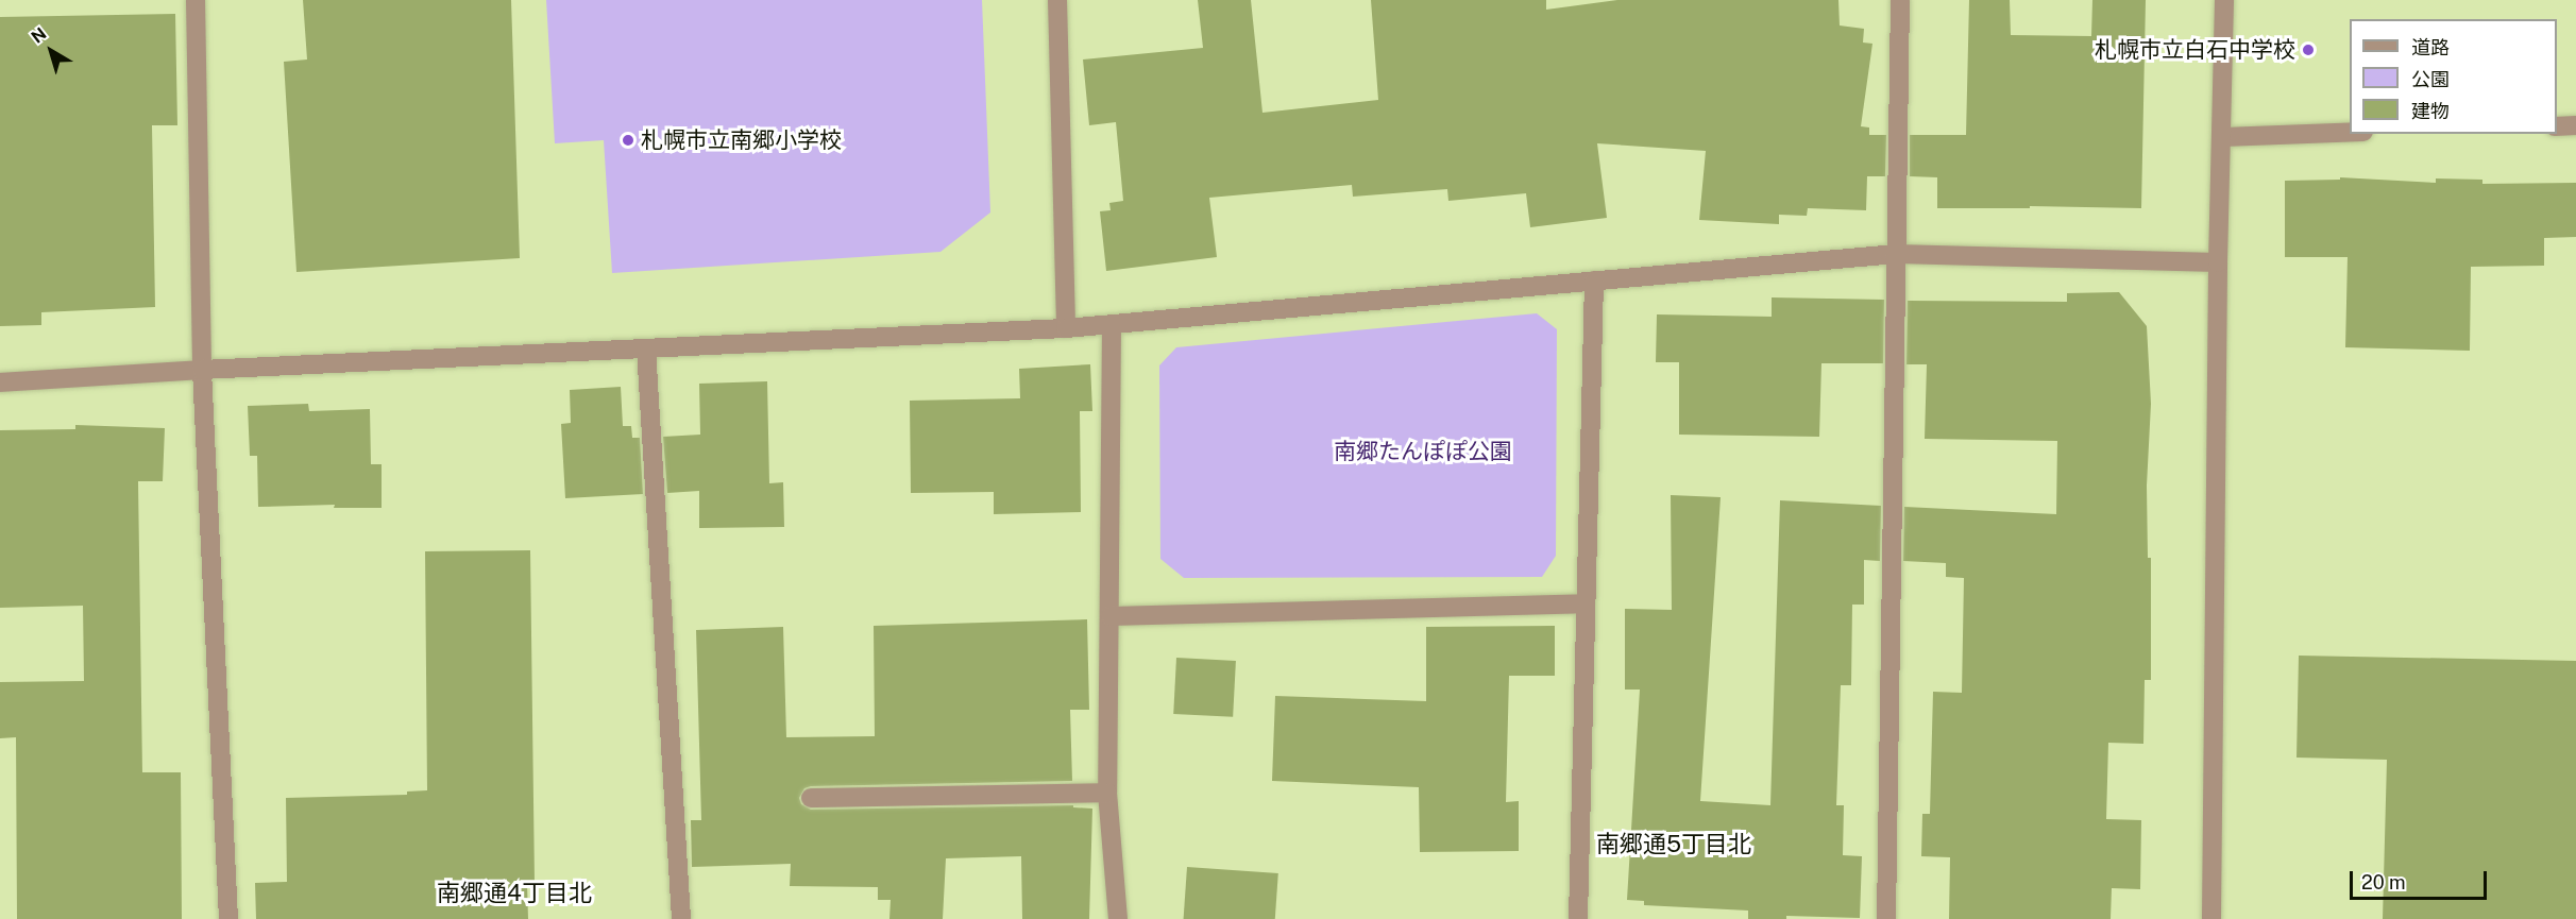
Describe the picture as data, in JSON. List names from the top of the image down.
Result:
{
  "districts": ["南郷通5丁目北", "南郷通4丁目北"],
  "parks": ["南郷たんぽぽ公園"],
  "places": ["札幌市立白石中学校", "札幌市立南郷小学校"],
  "legend": ["道路", "公園", "建物"],
  "scale_bar": "20 m",
  "north": "top left"
}
